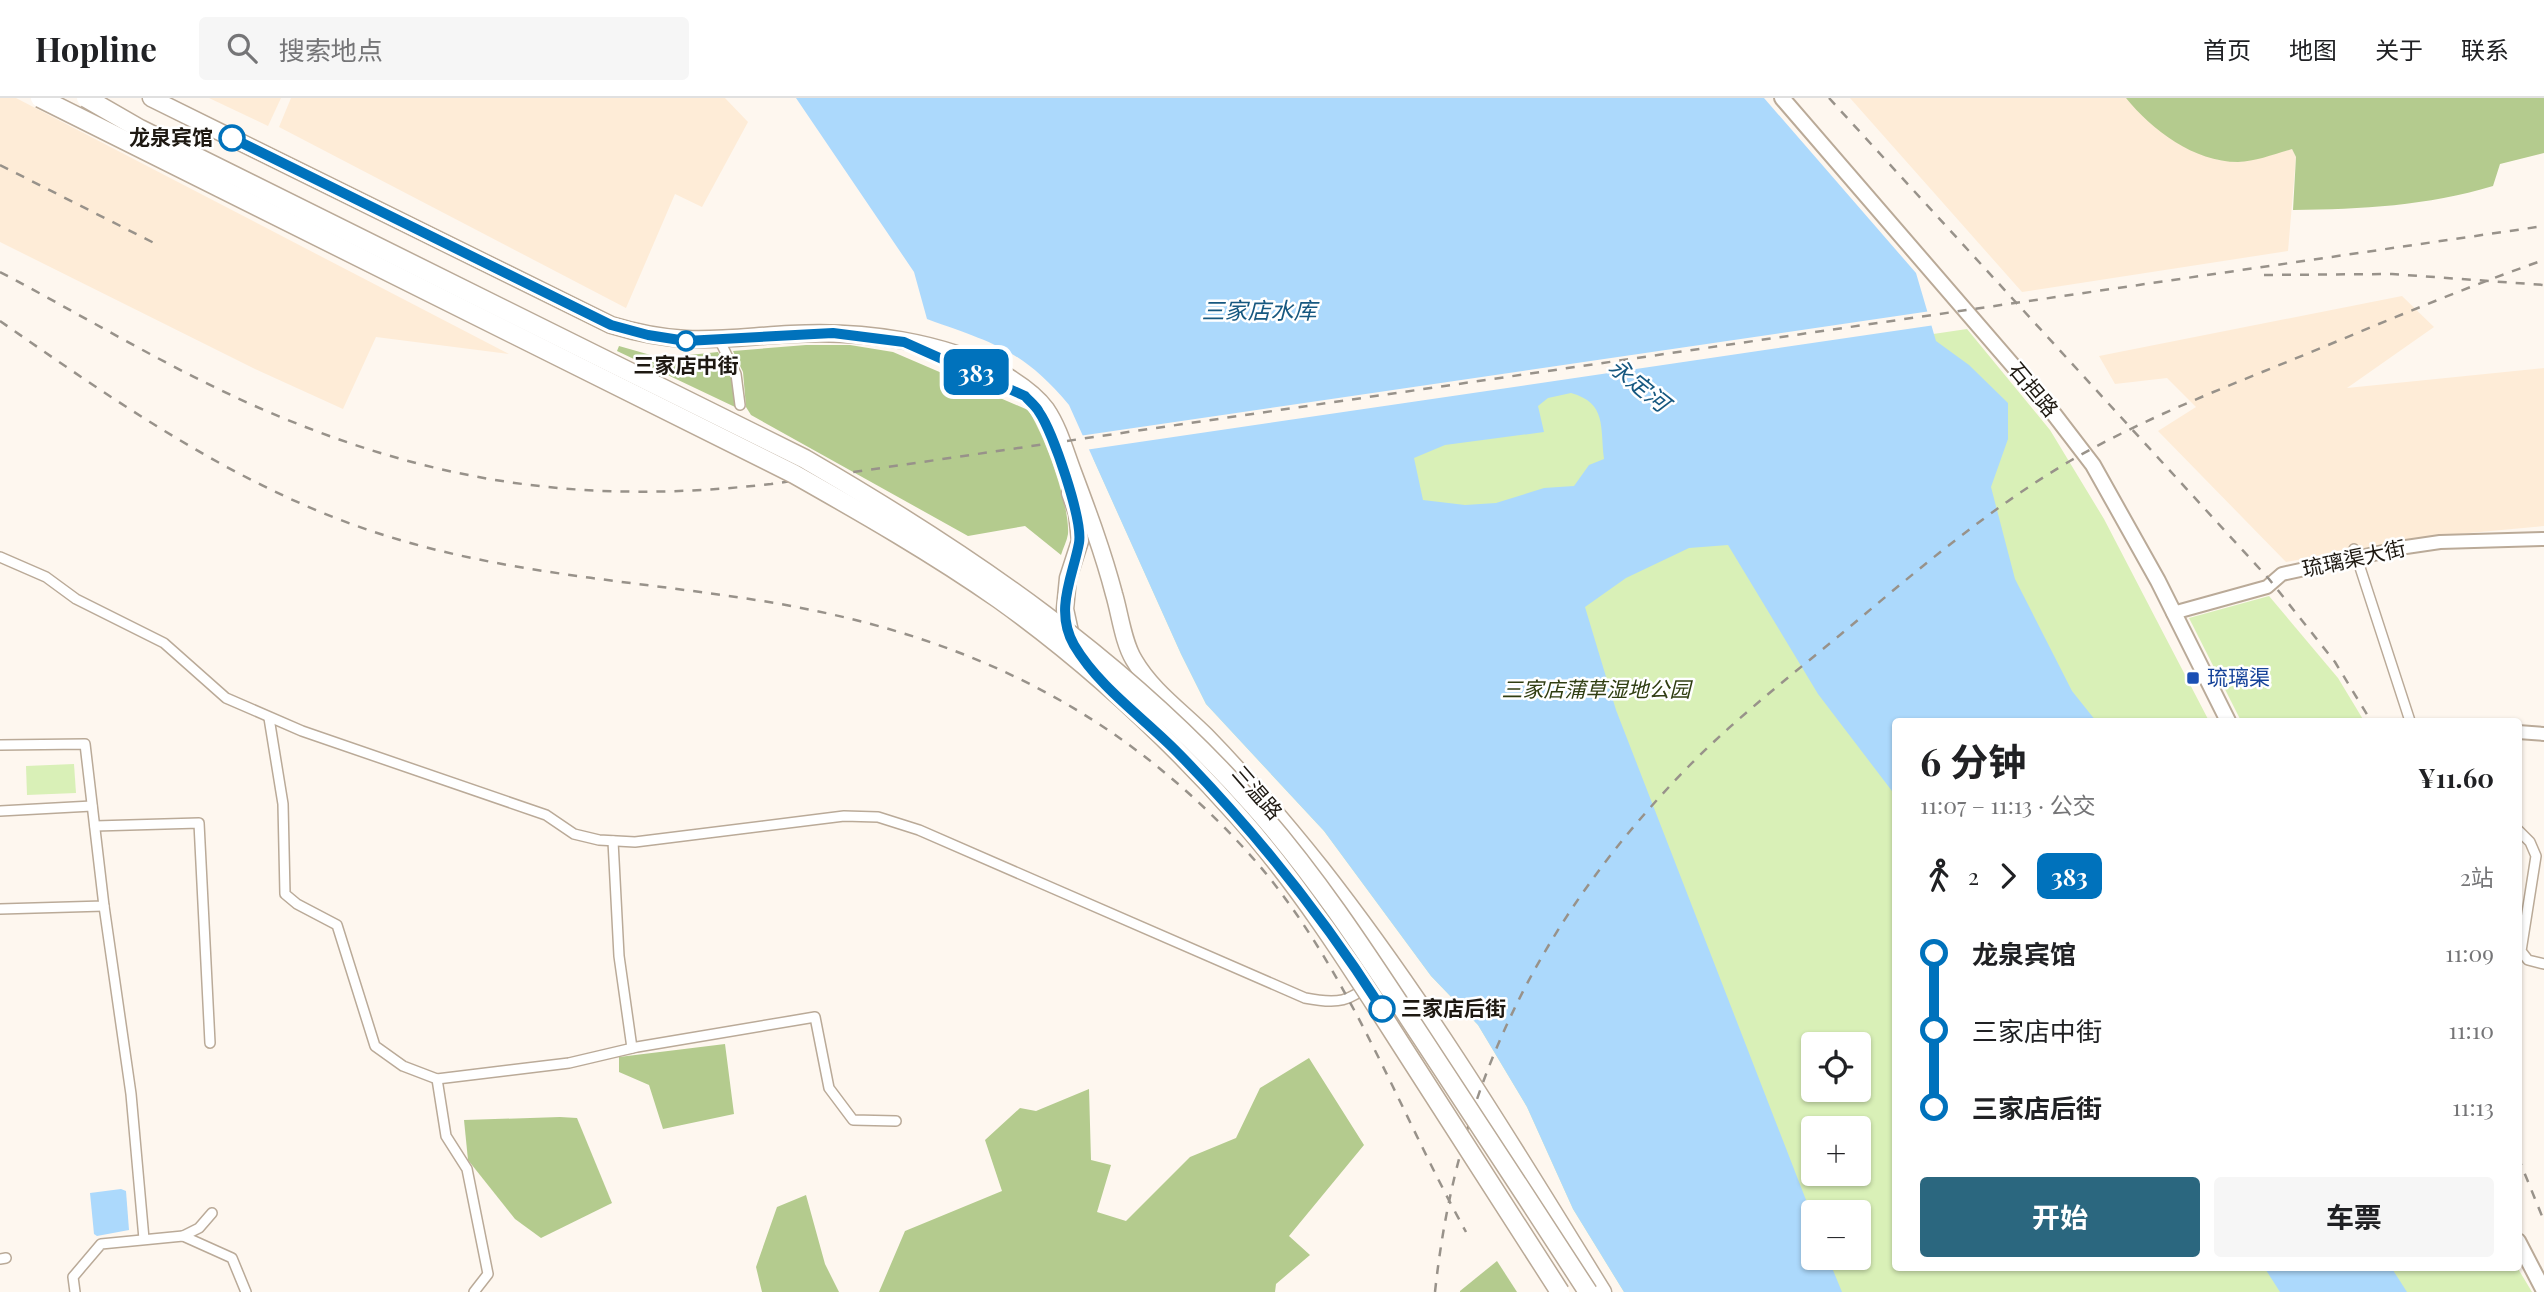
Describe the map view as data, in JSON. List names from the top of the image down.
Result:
{
  "streets": {
    "highway": ["三温路"],
    "main road": ["石担路"],
    "street": ["琉璃渠大街"]
  },
  "crossings": [
    ["石担路", "琉璃渠大街"]
  ],
  "water": ["三家店水库", "永定河"],
  "parks": ["三家店蒲草湿地公园"],
  "places": {
    "other": ["龙泉宾馆", "三家店中街", "三家店后街"],
    "transit": ["琉璃渠"]
  },
  "lines": ["bus line 383"],
  "page": {
    "header": "Hopline",
    "search": "搜索地点",
    "nav": [
      "首页",
      "地图",
      "关于",
      "联系"
    ],
    "on_map": "383",
    "heading": ["6 分钟", "11:07 – 11:13 · 公交", "¥11.60"],
    "legs": ["2", "383", "2站"],
    "list": [
      {
        "name": "龙泉宾馆",
        "value": "11:09"
      },
      {
        "name": "三家店中街",
        "value": "11:10"
      },
      {
        "name": "三家店后街",
        "value": "11:13"
      }
    ],
    "map_buttons": ["+", "−"],
    "buttons": ["开始", "车票"]
  }
}
